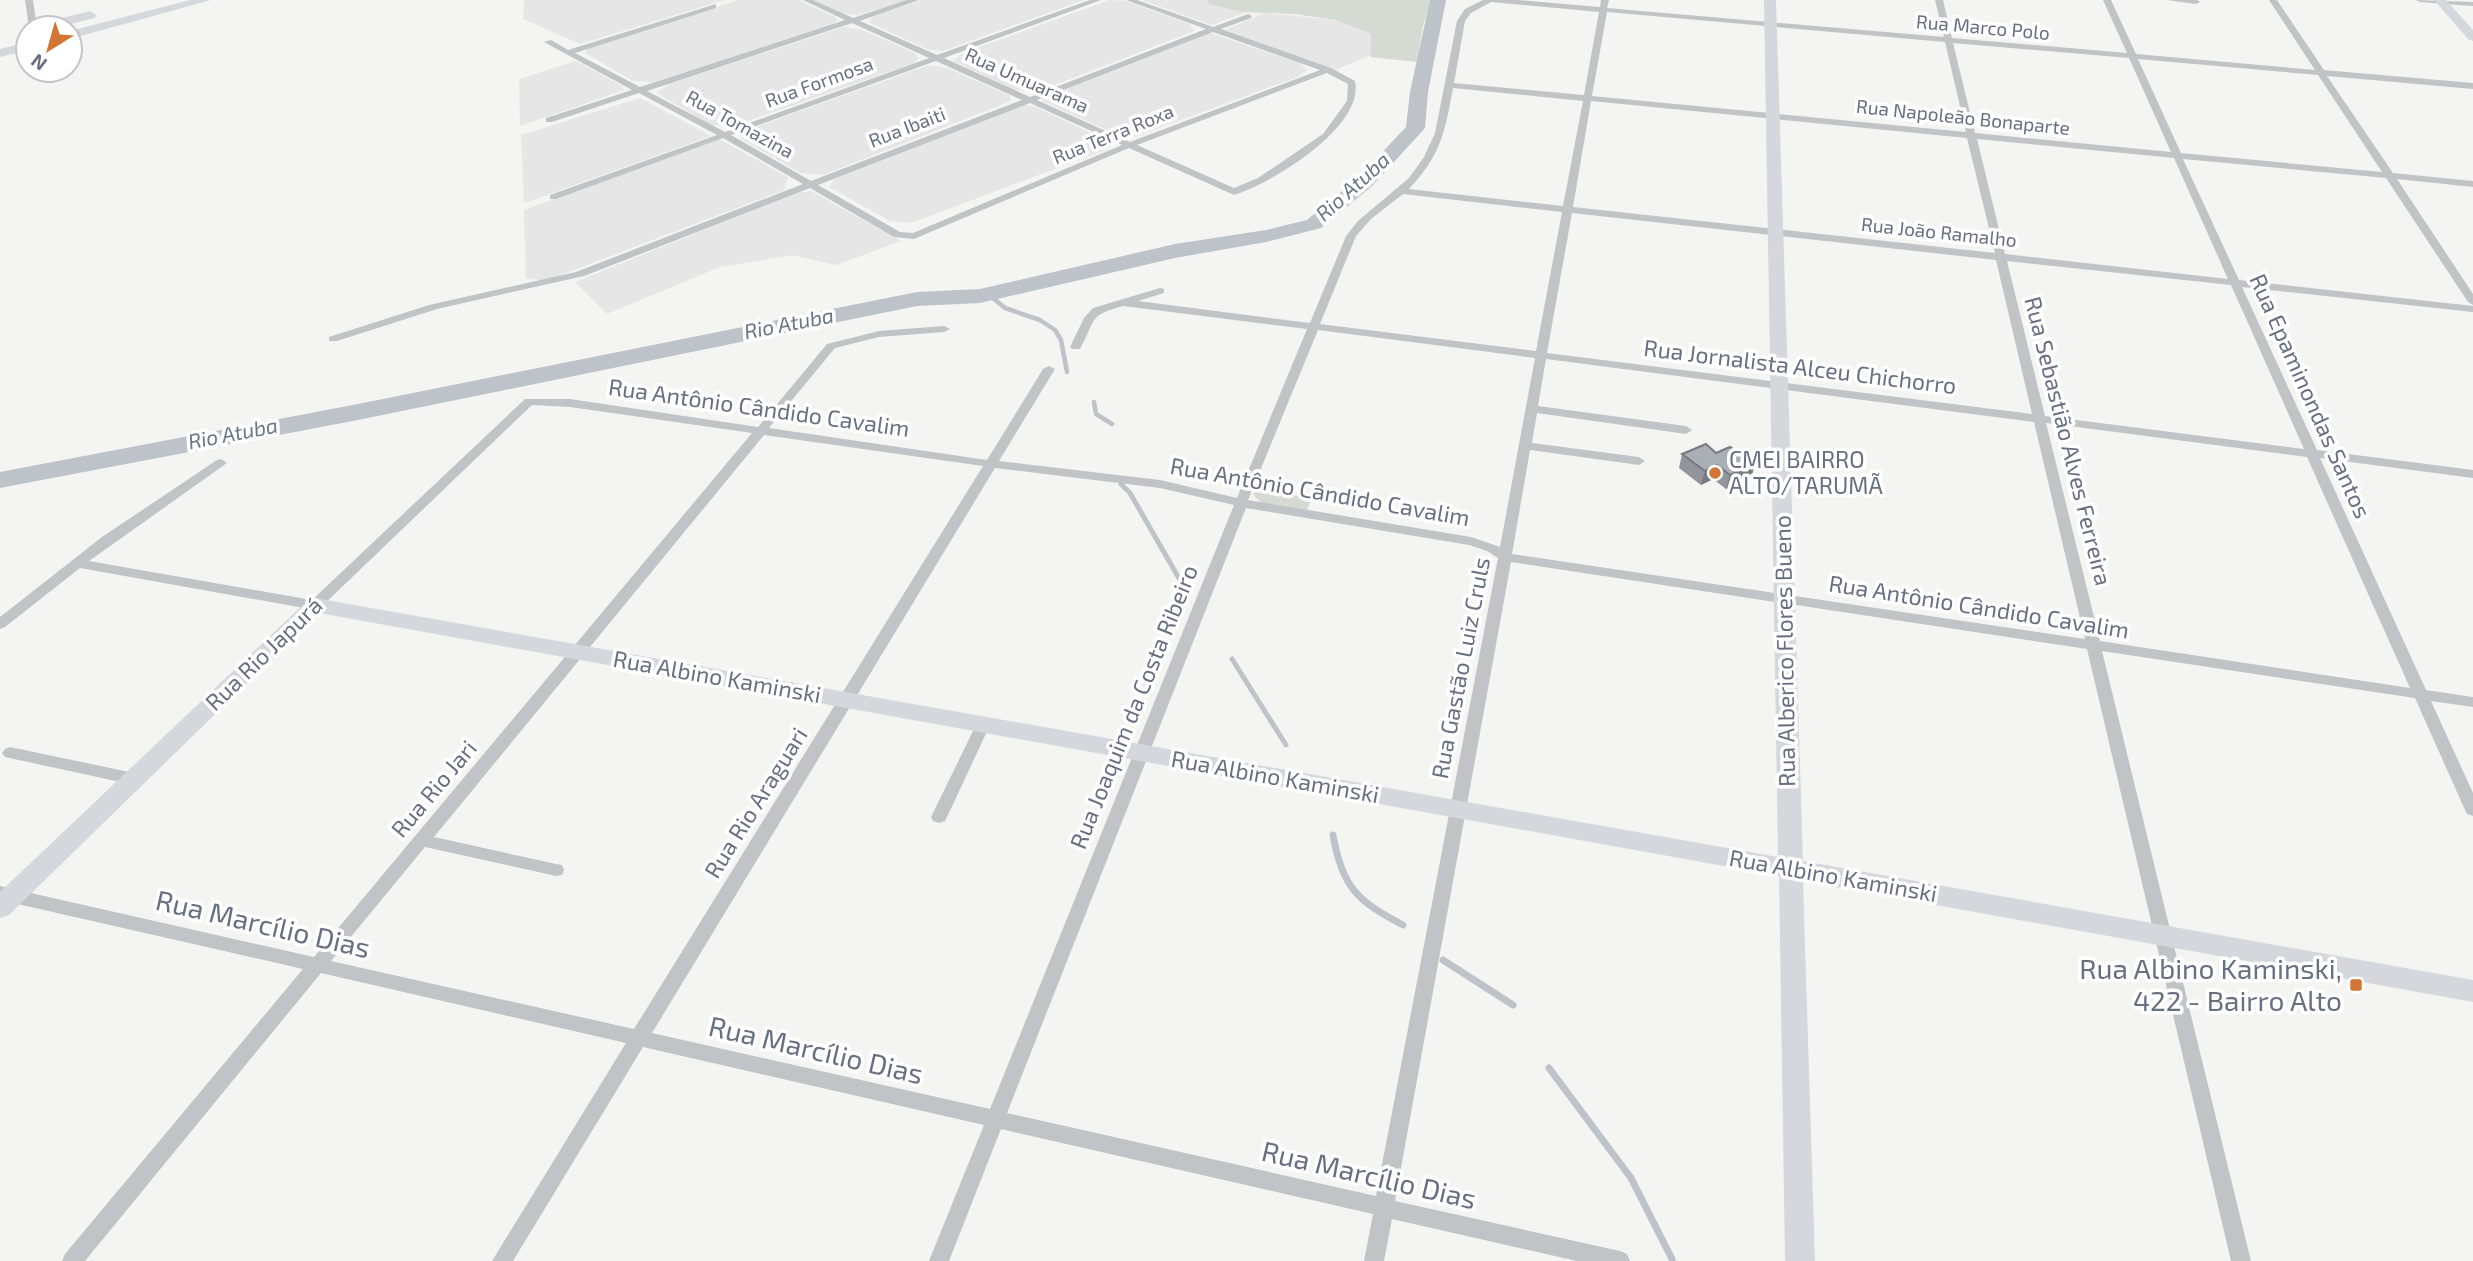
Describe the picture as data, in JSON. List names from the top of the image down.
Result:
{
  "streets": {
    "street": [
      "Rua Marco Polo",
      "Rua Umuarama",
      "Rua Formosa",
      "Rua Napoleão Bonaparte",
      "Rua Tomazina",
      "Rua Ibaiti",
      "Rua Terra Roxa",
      "Rua João Ramalho",
      "Rua Jornalista Alceu Chichorro",
      "Rua Epaminondas Santos",
      "Rua Antônio Cândido Cavalim",
      "Rua Sebastião Alves Ferreira",
      "Rua Alberico Flores Bueno",
      "Rua Rio Japurá",
      "Rua Gastão Luiz Cruls",
      "Rua Albino Kaminski",
      "Rua Joaquim da Costa Ribeiro",
      "Rua Rio Jari",
      "Rua Rio Araguari",
      "Rua Marcílio Dias"
    ]
  },
  "crossings": [
    ["Rua Marco Polo", "Rua Epaminondas Santos"],
    ["Rua Marco Polo", "Rua Sebastião Alves Ferreira"],
    ["Rua Marco Polo", "Rua Alberico Flores Bueno"],
    ["Rua Marco Polo", "Rua Gastão Luiz Cruls"],
    ["Rua Marco Polo", "Rua Joaquim da Costa Ribeiro"],
    ["Rua Umuarama", "Rua Formosa"],
    ["Rua Umuarama", "Rua Ibaiti"],
    ["Rua Umuarama", "Rua Terra Roxa"],
    ["Rua Formosa", "Rua Tomazina"],
    ["Rua Napoleão Bonaparte", "Rua Epaminondas Santos"],
    ["Rua Napoleão Bonaparte", "Rua Sebastião Alves Ferreira"],
    ["Rua Napoleão Bonaparte", "Rua Alberico Flores Bueno"],
    ["Rua Napoleão Bonaparte", "Rua Gastão Luiz Cruls"],
    ["Rua Napoleão Bonaparte", "Rua Joaquim da Costa Ribeiro"],
    ["Rua Tomazina", "Rua Ibaiti"],
    ["Rua Tomazina", "Rua Terra Roxa"],
    ["Rua João Ramalho", "Rua Epaminondas Santos"],
    ["Rua João Ramalho", "Rua Sebastião Alves Ferreira"],
    ["Rua João Ramalho", "Rua Alberico Flores Bueno"],
    ["Rua João Ramalho", "Rua Gastão Luiz Cruls"],
    ["Rua João Ramalho", "Rua Joaquim da Costa Ribeiro"],
    ["Rua Jornalista Alceu Chichorro", "Rua Epaminondas Santos"],
    ["Rua Jornalista Alceu Chichorro", "Rua Sebastião Alves Ferreira"],
    ["Rua Jornalista Alceu Chichorro", "Rua Alberico Flores Bueno"],
    ["Rua Jornalista Alceu Chichorro", "Rua Gastão Luiz Cruls"],
    ["Rua Jornalista Alceu Chichorro", "Rua Joaquim da Costa Ribeiro"],
    ["Rua Epaminondas Santos", "Rua Antônio Cândido Cavalim"],
    ["Rua Antônio Cândido Cavalim", "Rua Sebastião Alves Ferreira"],
    ["Rua Antônio Cândido Cavalim", "Rua Alberico Flores Bueno"],
    ["Rua Antônio Cândido Cavalim", "Rua Rio Japurá"],
    ["Rua Antônio Cândido Cavalim", "Rua Gastão Luiz Cruls"],
    ["Rua Antônio Cândido Cavalim", "Rua Joaquim da Costa Ribeiro"],
    ["Rua Antônio Cândido Cavalim", "Rua Rio Jari"],
    ["Rua Antônio Cândido Cavalim", "Rua Rio Araguari"],
    ["Rua Sebastião Alves Ferreira", "Rua Albino Kaminski"],
    ["Rua Alberico Flores Bueno", "Rua Albino Kaminski"],
    ["Rua Rio Japurá", "Rua Albino Kaminski"],
    ["Rua Rio Japurá", "Rua Marcílio Dias"],
    ["Rua Gastão Luiz Cruls", "Rua Albino Kaminski"],
    ["Rua Gastão Luiz Cruls", "Rua Marcílio Dias"],
    ["Rua Albino Kaminski", "Rua Joaquim da Costa Ribeiro"],
    ["Rua Albino Kaminski", "Rua Rio Jari"],
    ["Rua Albino Kaminski", "Rua Rio Araguari"],
    ["Rua Joaquim da Costa Ribeiro", "Rua Marcílio Dias"],
    ["Rua Rio Jari", "Rua Marcílio Dias"],
    ["Rua Rio Araguari", "Rua Marcílio Dias"]
  ],
  "water": ["Rio Atuba"],
  "places": {
    "other": ["CMEI BAIRRO ALTO/TARUMÃ"],
    "transit": ["Rua Albino Kaminski, 422 - Bairro Alto"]
  },
  "north": "bottom left"
}
